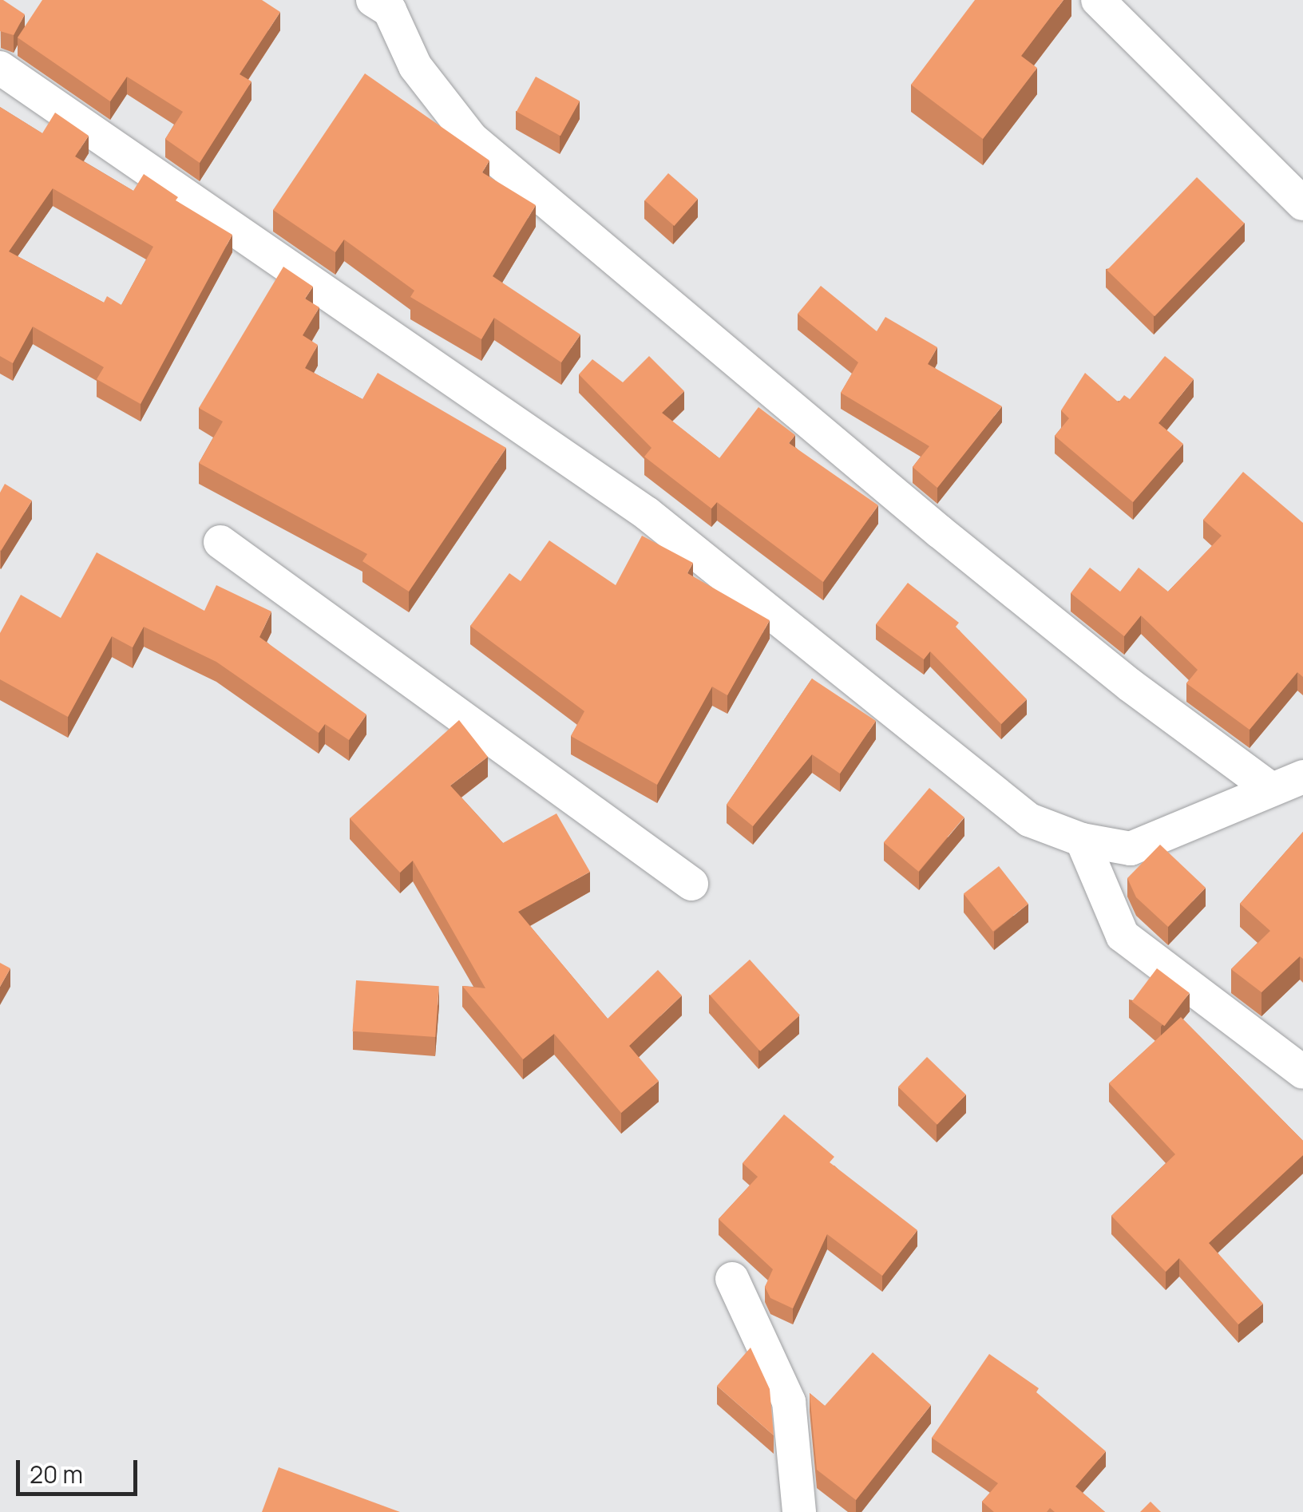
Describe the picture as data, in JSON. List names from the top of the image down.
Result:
{
  "scale_bar": "20 m"
}
